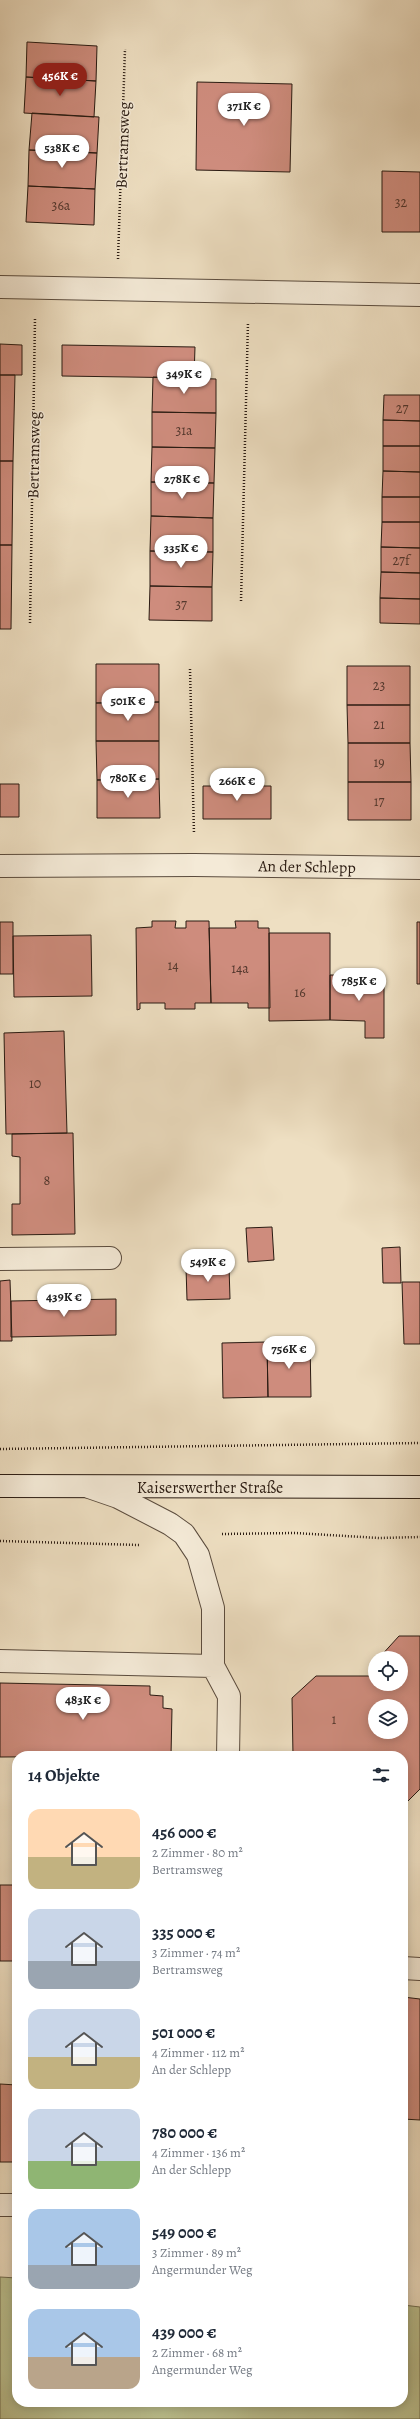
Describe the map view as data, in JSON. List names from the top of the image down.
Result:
{
  "streets": {
    "street": ["An der Schlepp", "Kaiserswerther Straße"],
    "path": ["Bertramsweg"]
  },
  "house_numbers": [
    "32",
    "36a",
    "27",
    "31a",
    "27f",
    "37",
    "23",
    "21",
    "19",
    "17",
    "14",
    "14a",
    "16",
    "10",
    "8",
    "1"
  ],
  "page": {
    "price": [
      "456K €",
      "371K €",
      "538K €",
      "349K €",
      "278K €",
      "335K €",
      "501K €",
      "780K €",
      "266K €",
      "785K €",
      "549K €",
      "439K €",
      "756K €",
      "483K €"
    ],
    "heading": "14 Objekte",
    "list": [
      {
        "name": "456 000 €",
        "note": "2 Zimmer · 80 m² · Bertramsweg"
      },
      {
        "name": "335 000 €",
        "note": "3 Zimmer · 74 m² · Bertramsweg"
      },
      {
        "name": "501 000 €",
        "note": "4 Zimmer · 112 m² · An der Schlepp"
      },
      {
        "name": "780 000 €",
        "note": "4 Zimmer · 136 m² · An der Schlepp"
      },
      {
        "name": "549 000 €",
        "note": "3 Zimmer · 89 m² · Angermunder Weg"
      },
      {
        "name": "439 000 €",
        "note": "2 Zimmer · 68 m² · Angermunder Weg"
      }
    ]
  }
}
